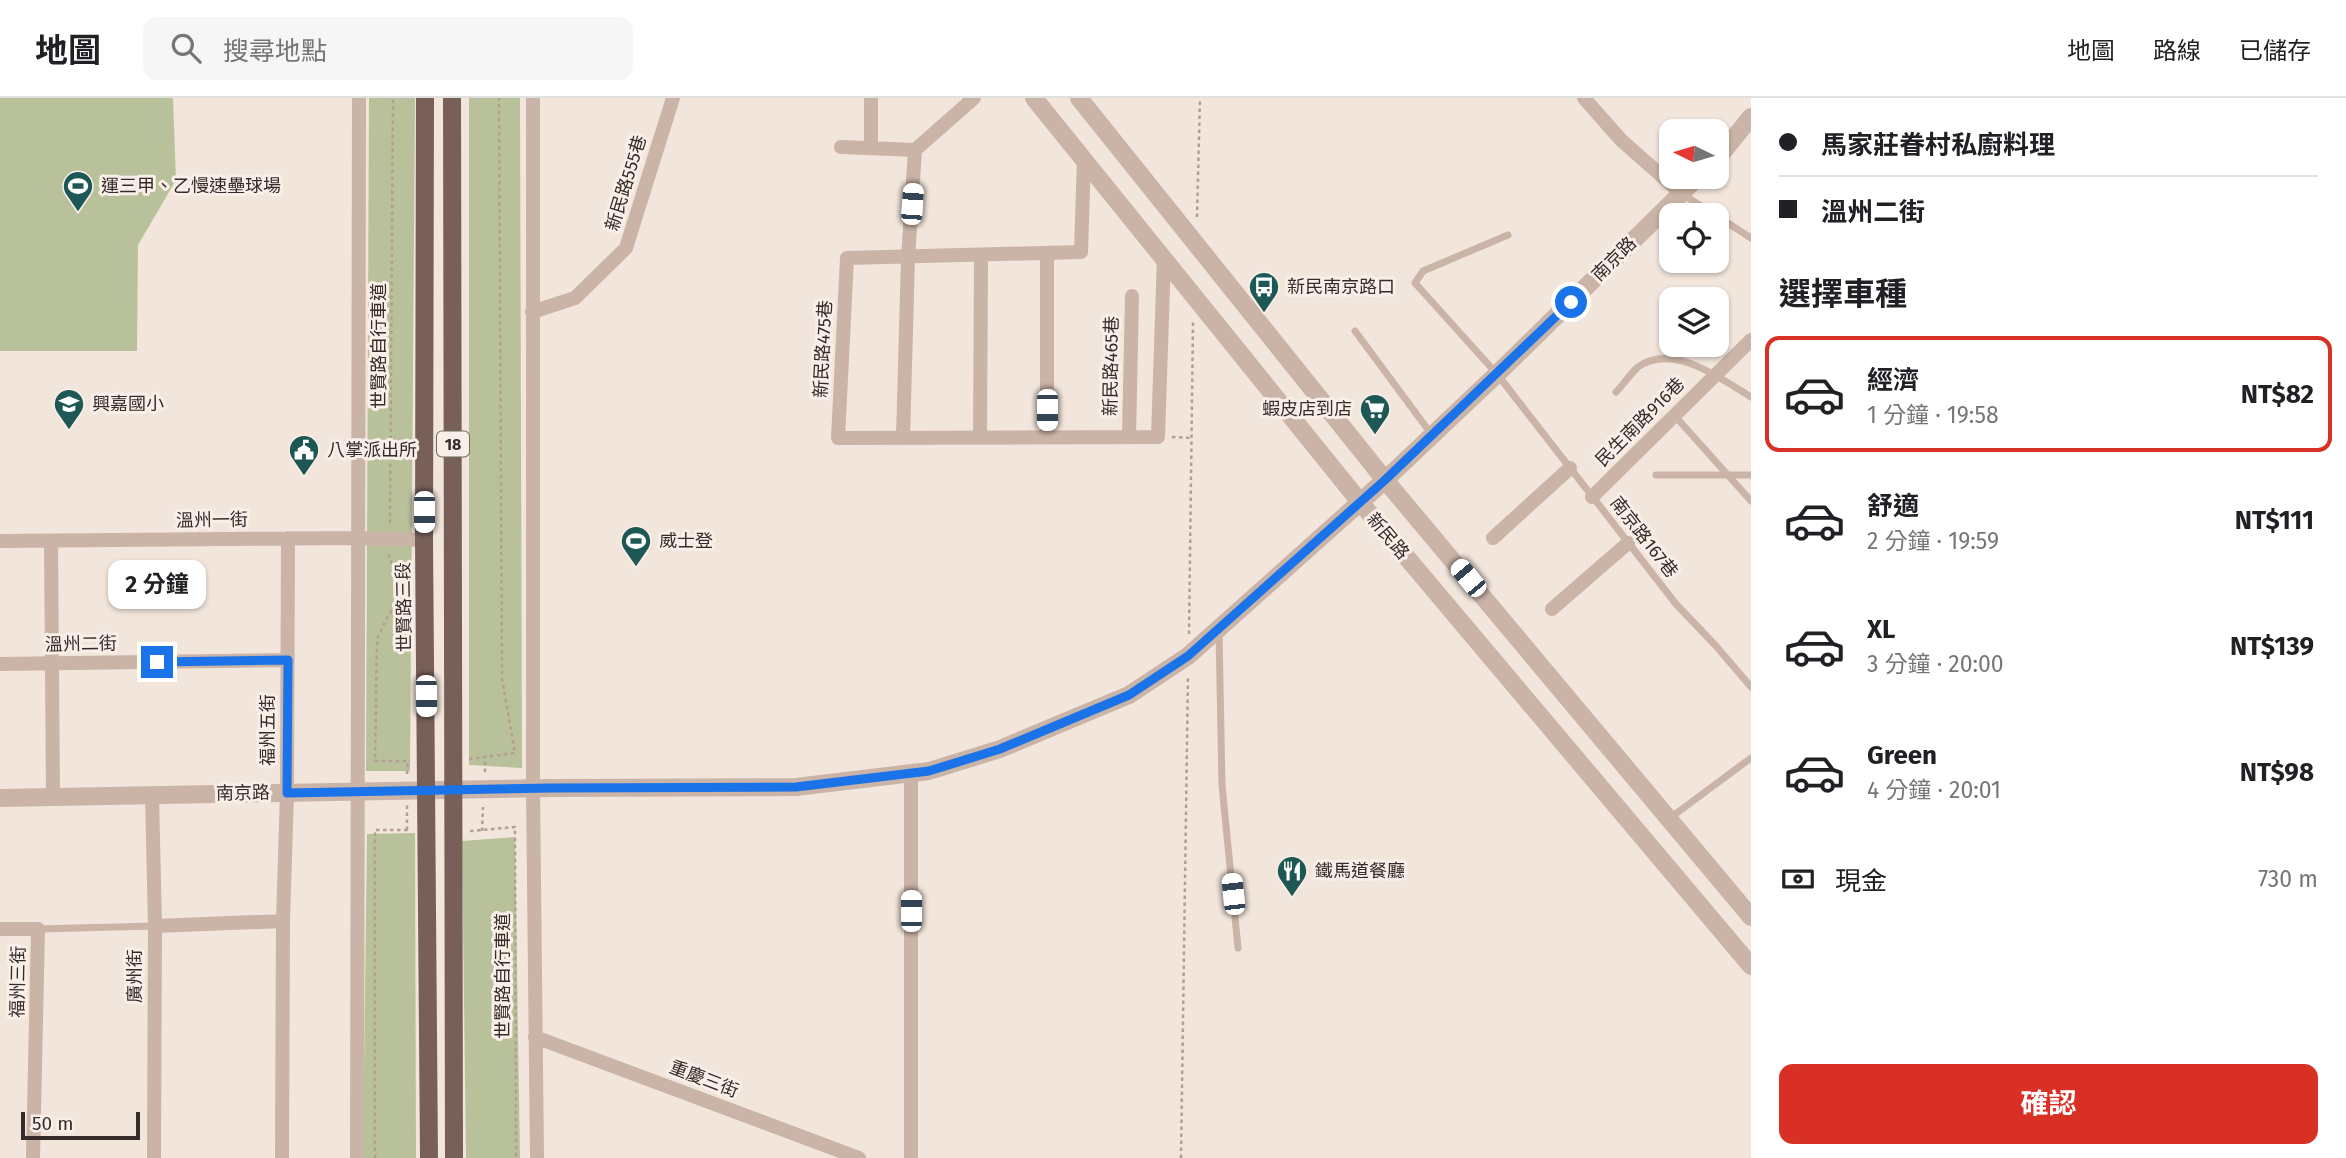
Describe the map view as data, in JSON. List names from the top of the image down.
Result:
{
  "streets": {
    "main road": ["18", "世賢路三段"],
    "street": [
      "新民路555巷",
      "南京路",
      "新民路475巷",
      "新民路465巷",
      "民生南路916巷",
      "溫州一街",
      "新民路",
      "溫州二街",
      "福州五街",
      "廣州街",
      "福州三街",
      "重慶三街"
    ],
    "lane": ["南京路167巷"],
    "path": ["世賢路自行車道"]
  },
  "crossings": [
    ["南京路", "18"],
    ["南京路", "新民路"],
    ["南京路", "南京路167巷"],
    ["南京路", "世賢路三段"],
    ["南京路", "福州五街"],
    ["南京路", "廣州街"],
    ["世賢路自行車道", "溫州一街"],
    ["新民路475巷", "新民路465巷"],
    ["新民路475巷", "新民路"],
    ["民生南路916巷", "南京路167巷"],
    ["溫州一街", "世賢路三段"],
    ["溫州一街", "福州五街"],
    ["溫州二街", "福州五街"]
  ],
  "places": {
    "sports": ["運三甲、乙慢速壘球場", "威士登"],
    "bus stop": ["新民南京路口"],
    "school or university": ["興嘉國小"],
    "supermarket": ["蝦皮店到店"],
    "public building": ["八掌派出所"],
    "restaurant": ["鐵馬道餐廳"]
  },
  "scale_bar": "50 m",
  "north": "left",
  "page": {
    "header": "地圖",
    "search": "搜尋地點",
    "nav": ["地圖", "路線", "已儲存"],
    "banner": ["馬家莊眷村私廚料理", "溫州二街"],
    "heading": "選擇車種",
    "list": [
      {
        "name": "經濟",
        "note": "1 分鐘 · 19:58",
        "value": "NT$82"
      },
      {
        "name": "舒適",
        "note": "2 分鐘 · 19:59",
        "value": "NT$111"
      },
      {
        "name": "XL",
        "note": "3 分鐘 · 20:00",
        "value": "NT$139"
      },
      {
        "name": "Green",
        "note": "4 分鐘 · 20:01",
        "value": "NT$98"
      }
    ],
    "bubble": "2 分鐘",
    "pay": ["現金", "730 m"],
    "buttons": "確認",
    "scale": "50 m"
  }
}
